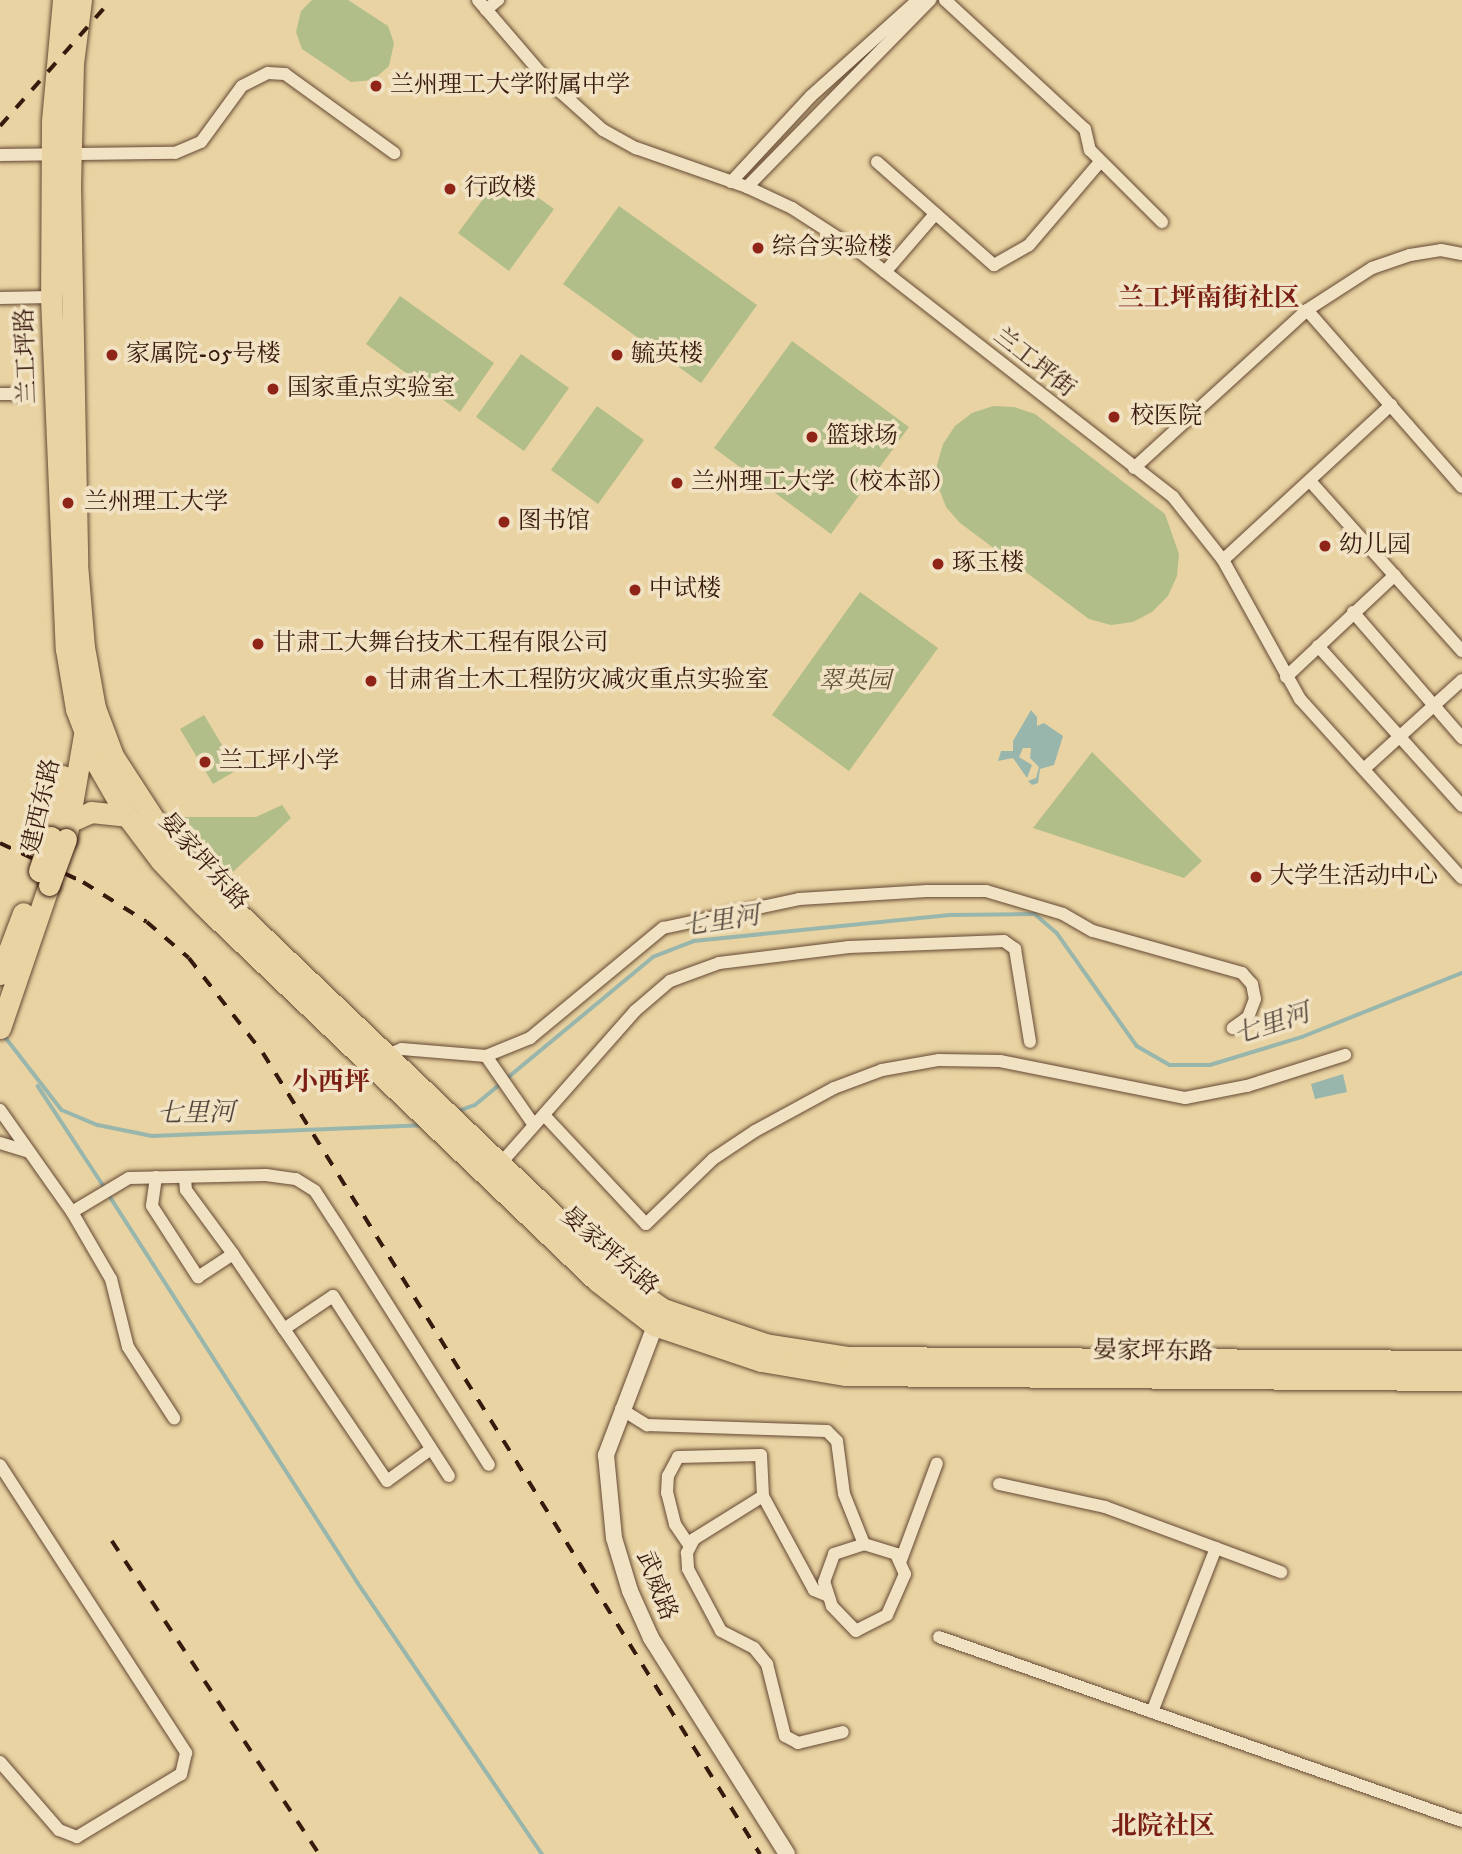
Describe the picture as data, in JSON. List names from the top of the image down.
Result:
{
  "streets": {
    "highway": ["兰工坪路", "建西东路", "晏家坪东路"],
    "street": ["兰工坪街", "武威路"]
  },
  "crossings": [
    ["兰工坪路", "建西东路"],
    ["兰工坪路", "晏家坪东路"],
    ["建西东路", "晏家坪东路"],
    ["晏家坪东路", "武威路"]
  ],
  "districts": ["兰工坪南街社区", "小西坪", "北院社区"],
  "water": ["七里河"],
  "parks": ["翠英园"],
  "places": [
    "兰州理工大学附属中学",
    "行政楼",
    "综合实验楼",
    "家属院-05号楼",
    "毓英楼",
    "国家重点实验室",
    "校医院",
    "篮球场",
    "兰州理工大学（校本部）",
    "兰州理工大学",
    "图书馆",
    "幼儿园",
    "琢玉楼",
    "中试楼",
    "甘肃工大舞台技术工程有限公司",
    "甘肃省土木工程防灾减灾重点实验室",
    "兰工坪小学",
    "大学生活动中心"
  ]
}
